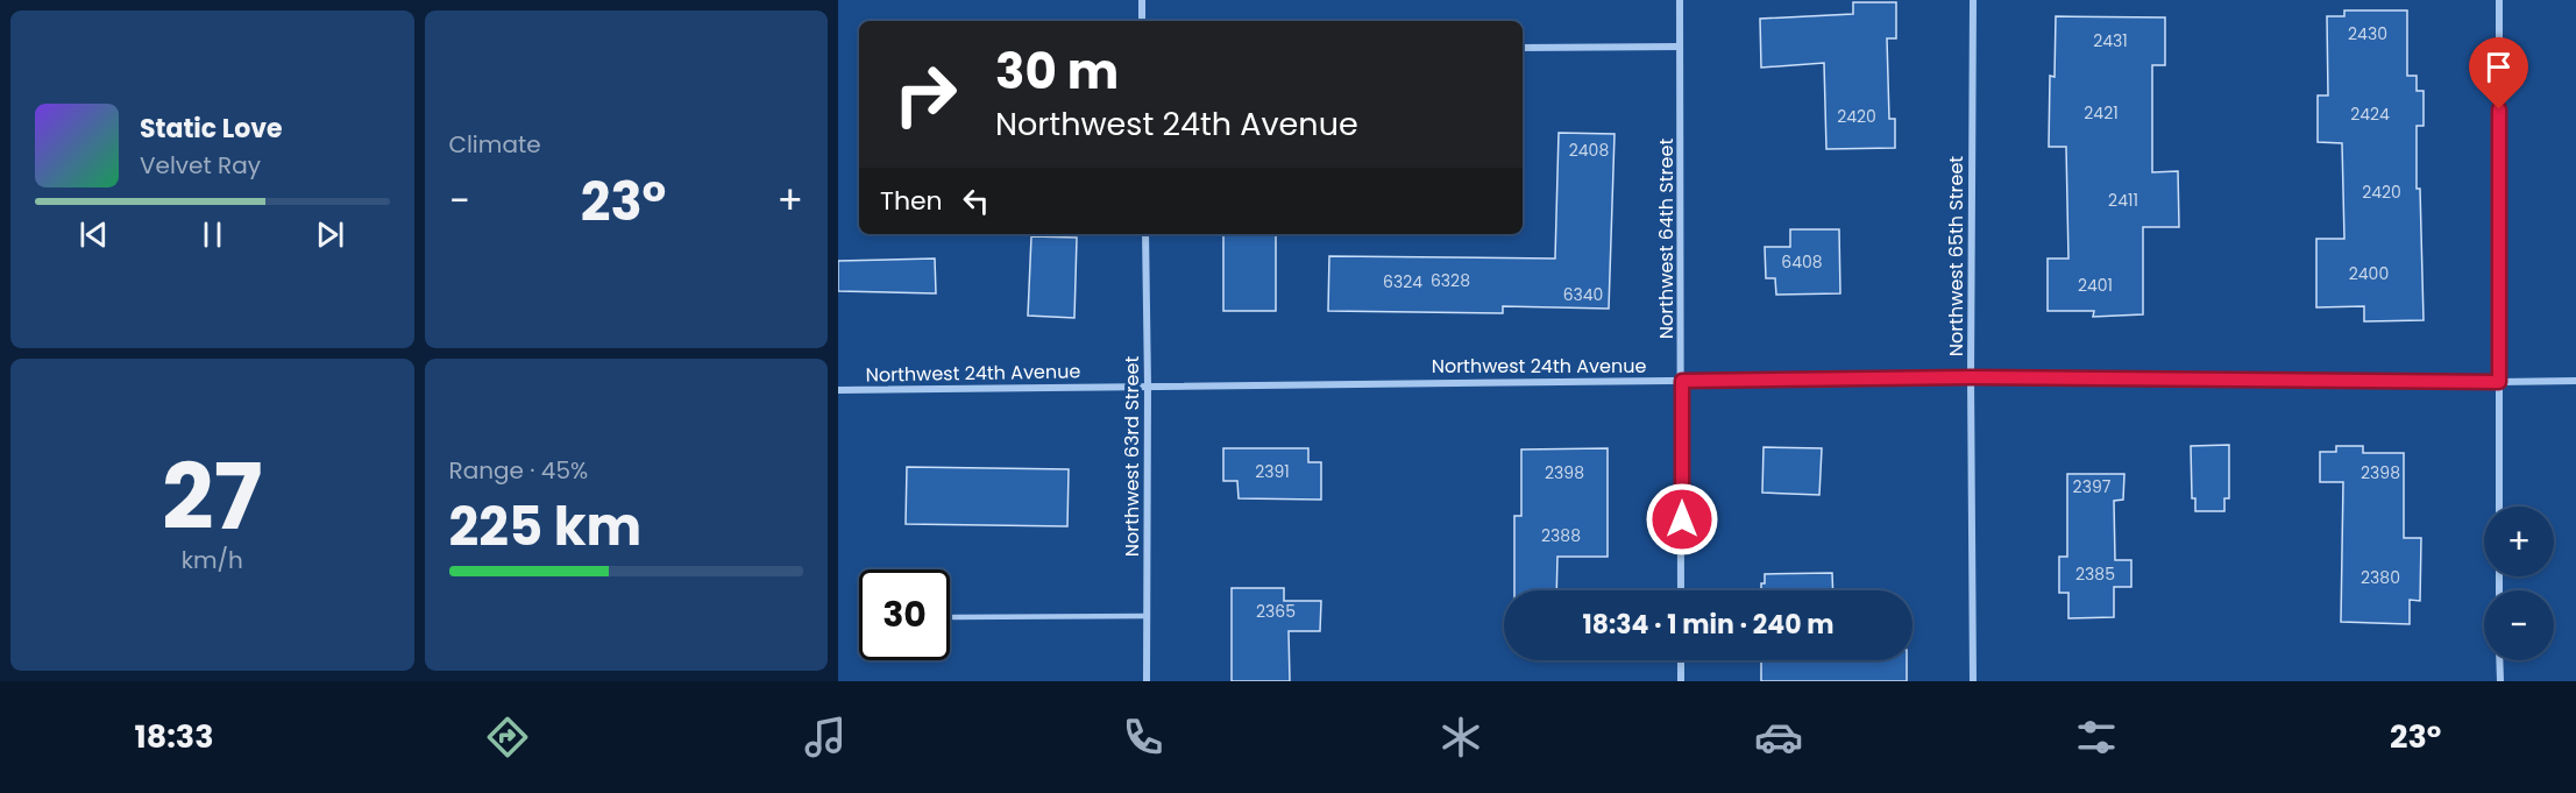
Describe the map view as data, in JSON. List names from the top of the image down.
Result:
{
  "streets": {
    "street": [
      "Northwest 64th Street",
      "Northwest 65th Street",
      "Northwest 24th Avenue",
      "Northwest 63rd Street"
    ]
  },
  "crossings": [
    ["Northwest 64th Street", "Northwest 24th Avenue"],
    ["Northwest 65th Street", "Northwest 24th Avenue"],
    ["Northwest 24th Avenue", "Northwest 63rd Street"]
  ],
  "house_numbers": [
    "2430",
    "2431",
    "2421",
    "2424",
    "2420",
    "2408",
    "2420",
    "2411",
    "6408",
    "2400",
    "6328",
    "6324",
    "2401",
    "6340",
    "2391",
    "2398",
    "2398",
    "2397",
    "2388",
    "2385",
    "2380",
    "2365"
  ],
  "page": {
    "tile": [
      "Climate",
      ["27", "km/h"],
      ["Range · 45%", "225 km"]
    ],
    "turn": ["30 m", "Northwest 24th Avenue"],
    "song": ["Static Love", "Velvet Ray"],
    "then": "Then",
    "heat": ["−", "23°", "+"],
    "map_buttons": ["+", "−"],
    "limit": "30",
    "trip": "18:34 · 1 min · 240 m",
    "tabs": ["18:33", "23°"]
  }
}
